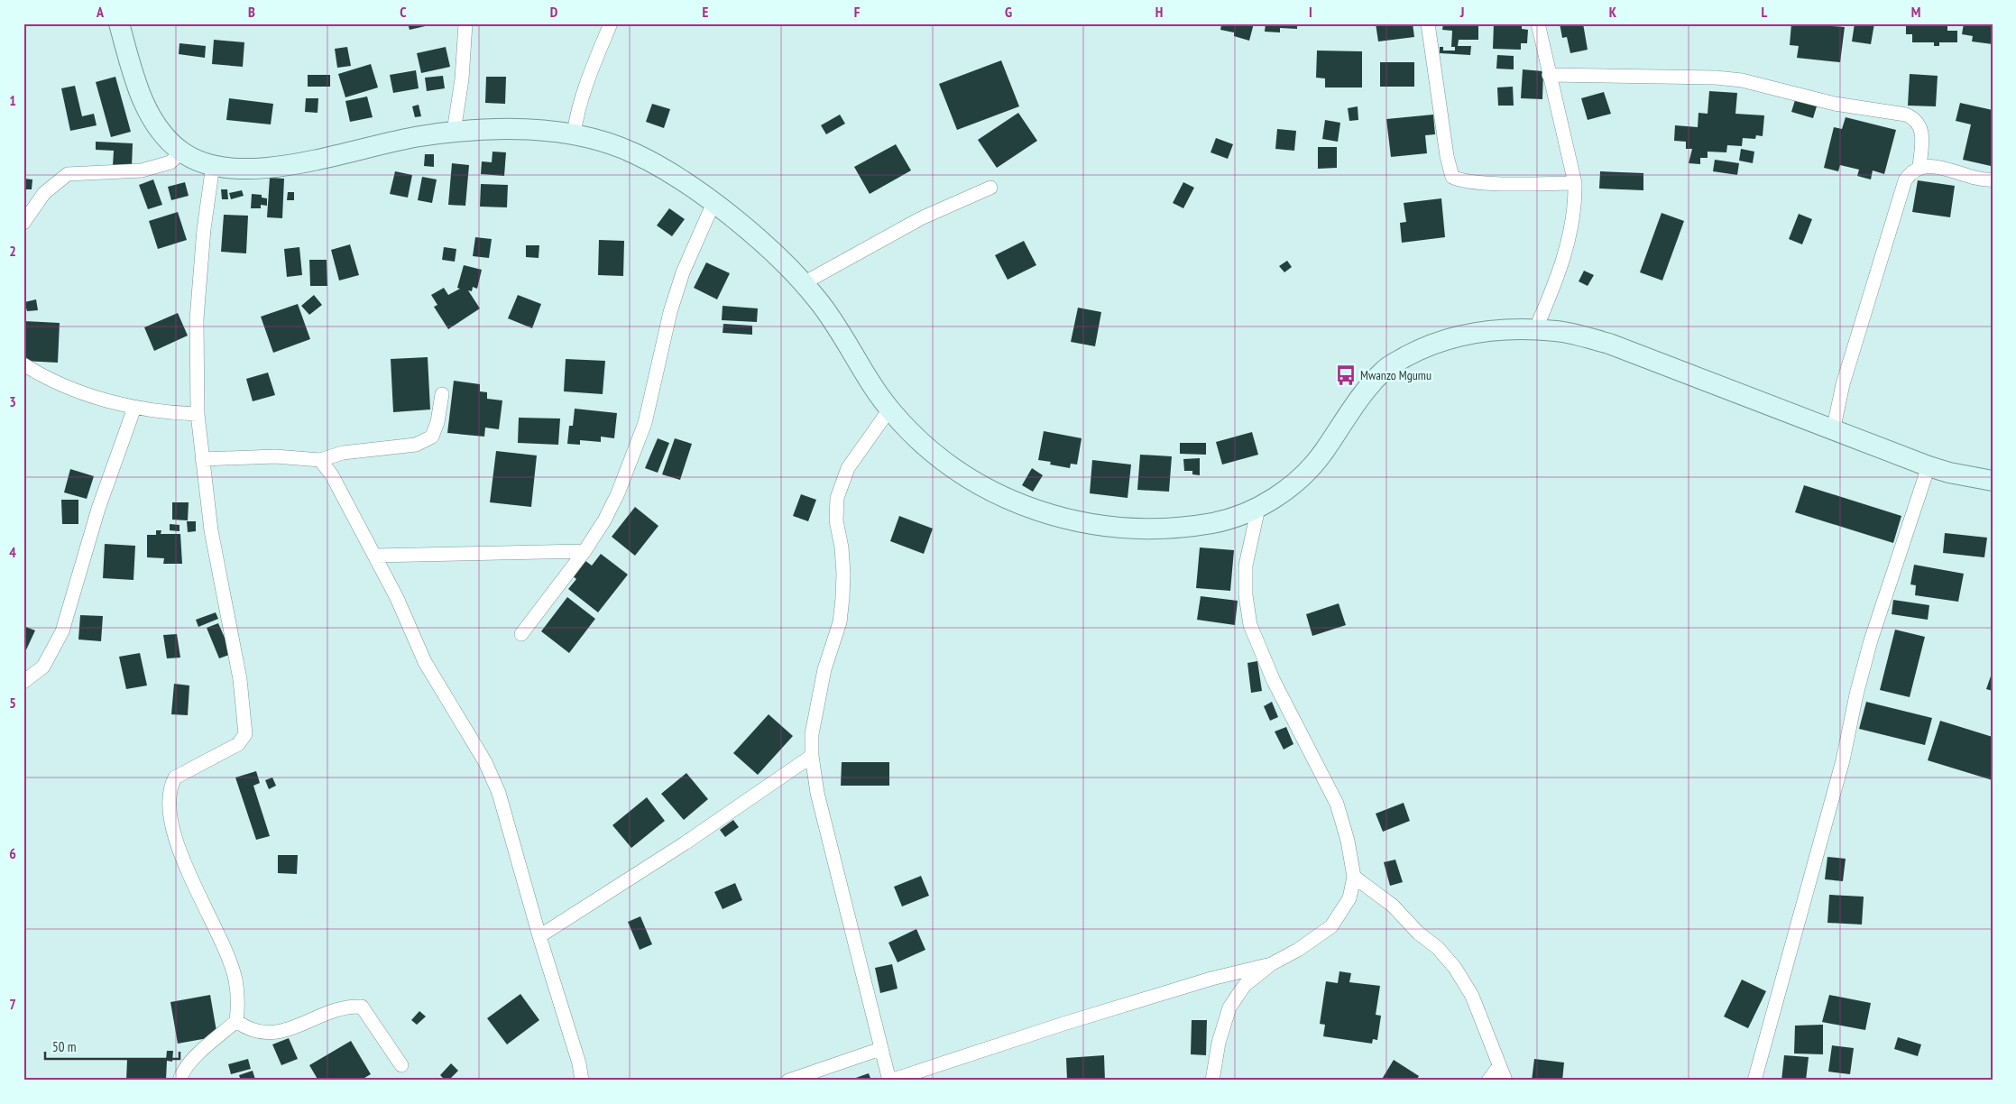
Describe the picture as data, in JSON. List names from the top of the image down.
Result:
{
  "places": {
    "bus stop": ["Mwanzo Mgumu"]
  },
  "scale_bar": "50 m",
  "grid": {
    "columns": [
      "A",
      "B",
      "C",
      "D",
      "E",
      "F",
      "G",
      "H",
      "I",
      "J",
      "K",
      "L",
      "M"
    ],
    "rows": [
      "1",
      "2",
      "3",
      "4",
      "5",
      "6",
      "7"
    ]
  }
}
